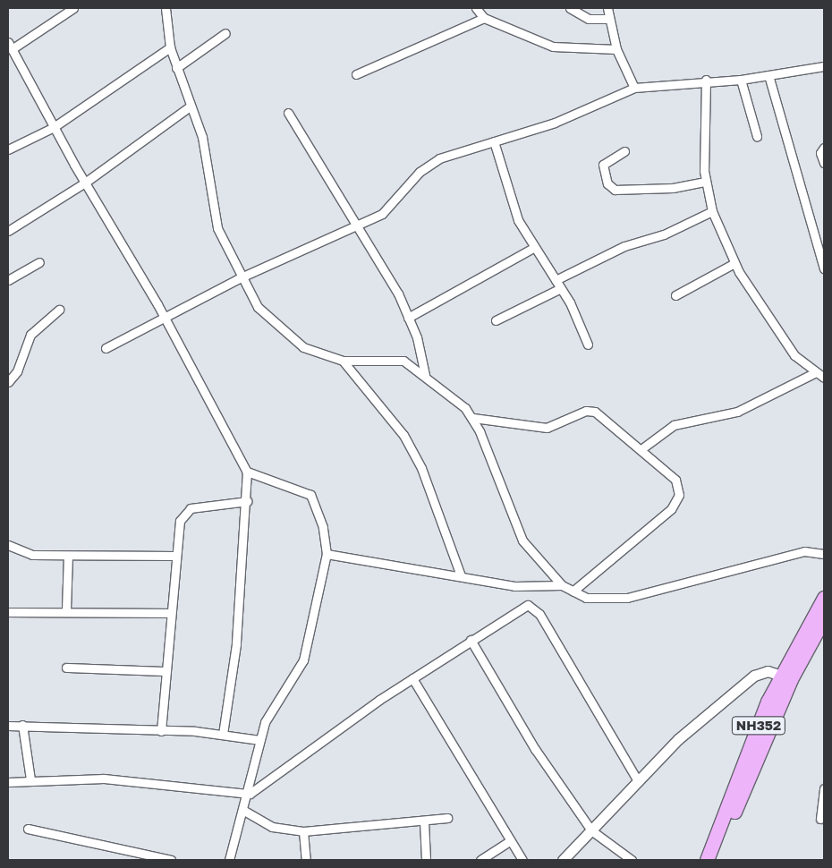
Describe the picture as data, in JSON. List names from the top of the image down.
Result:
{
  "streets": {
    "highway": ["NH352"]
  }
}
